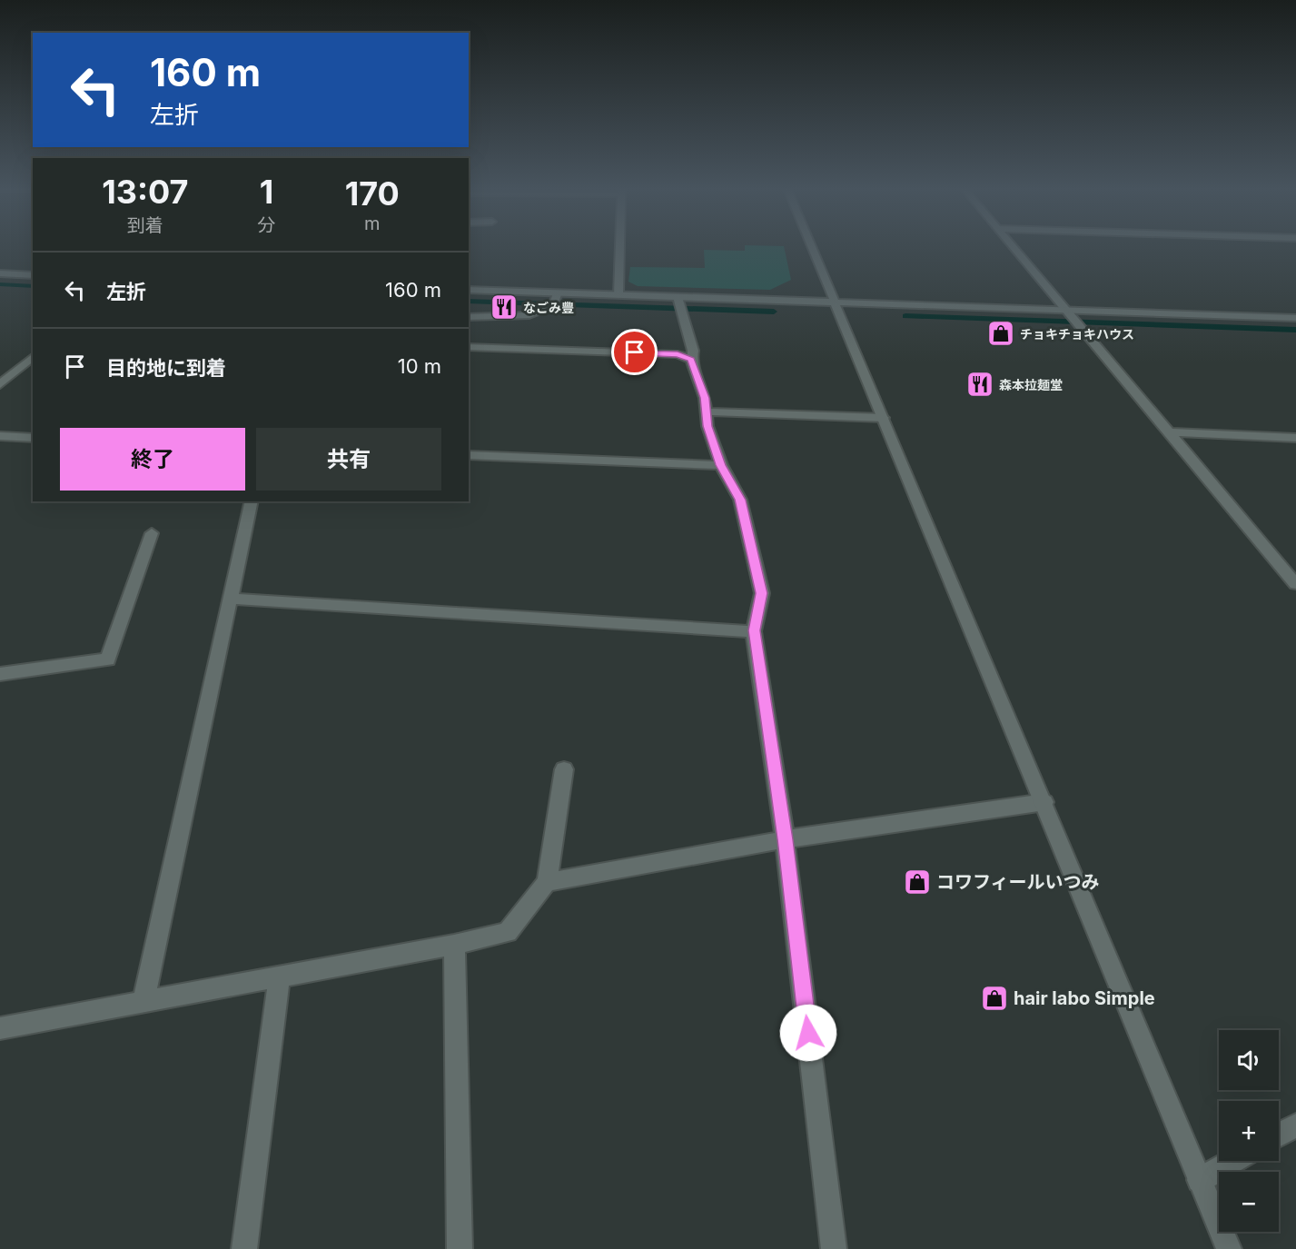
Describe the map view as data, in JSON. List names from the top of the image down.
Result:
{
  "places": {
    "restaurant": ["なごみ豐", "森本拉麺堂"],
    "shop": ["チョキチョキハウス", "コワフィールいつみ", "hair labo Simple"]
  },
  "page": {
    "turn": ["160 m", "左折"],
    "eta": [
      "13:07",
      "到着",
      "1",
      "分",
      "170",
      "m"
    ],
    "list": [
      {
        "name": "左折",
        "value": "160 m"
      },
      {
        "name": "目的地に到着",
        "value": "10 m"
      }
    ],
    "buttons": ["終了", "共有"],
    "map_buttons": ["+", "−"]
  }
}
